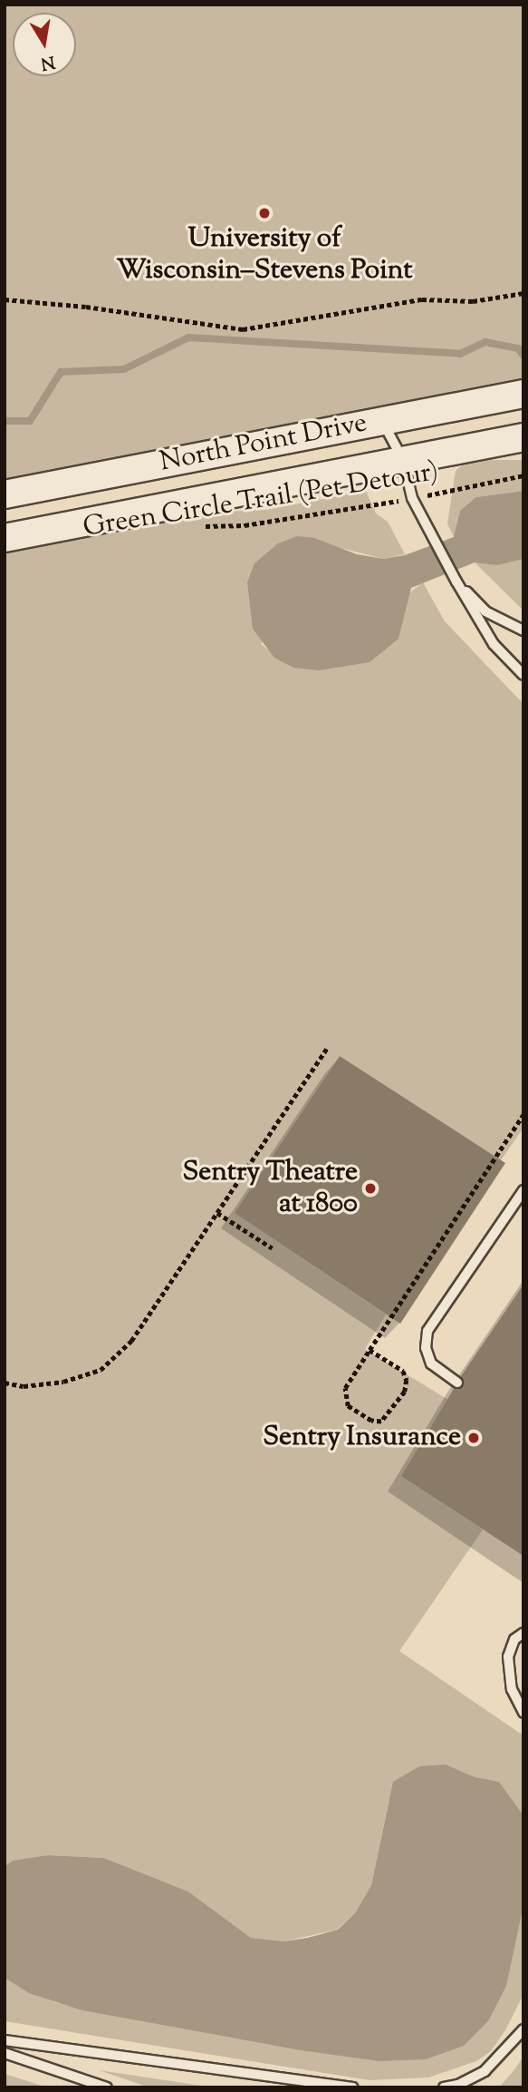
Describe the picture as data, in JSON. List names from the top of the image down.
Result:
{
  "streets": {
    "street": ["North Point Drive"],
    "path": ["Green Circle Trail (Pet Detour)"]
  },
  "places": ["University of Wisconsin–Stevens Point", "Sentry Theatre at 1800", "Sentry Insurance"],
  "north": "bottom"
}
